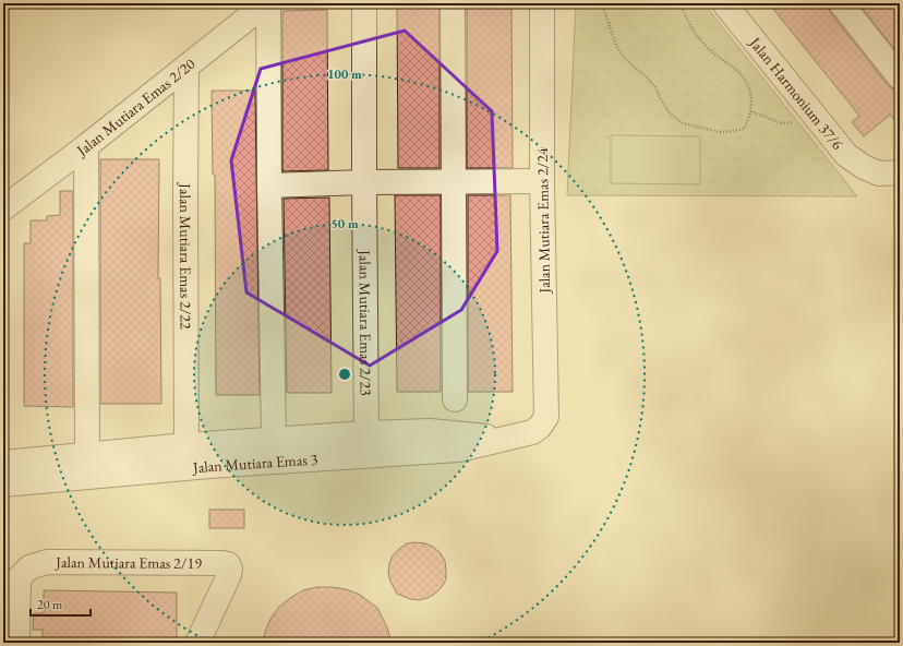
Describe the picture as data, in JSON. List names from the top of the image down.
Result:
{
  "streets": {
    "street": [
      "Jalan Harmonium 37/6",
      "Jalan Mutiara Emas 2/20",
      "Jalan Mutiara Emas 2/24",
      "Jalan Mutiara Emas 2/22",
      "Jalan Mutiara Emas 2/23",
      "Jalan Mutiara Emas 3",
      "Jalan Mutiara Emas 2/19"
    ]
  },
  "crossings": [
    ["Jalan Mutiara Emas 2/20", "Jalan Mutiara Emas 2/22"],
    ["Jalan Mutiara Emas 2/24", "Jalan Mutiara Emas 3"],
    ["Jalan Mutiara Emas 2/22", "Jalan Mutiara Emas 3"],
    ["Jalan Mutiara Emas 2/23", "Jalan Mutiara Emas 3"]
  ],
  "scale_bar": "20 m",
  "rings": ["100 m", "50 m"]
}
